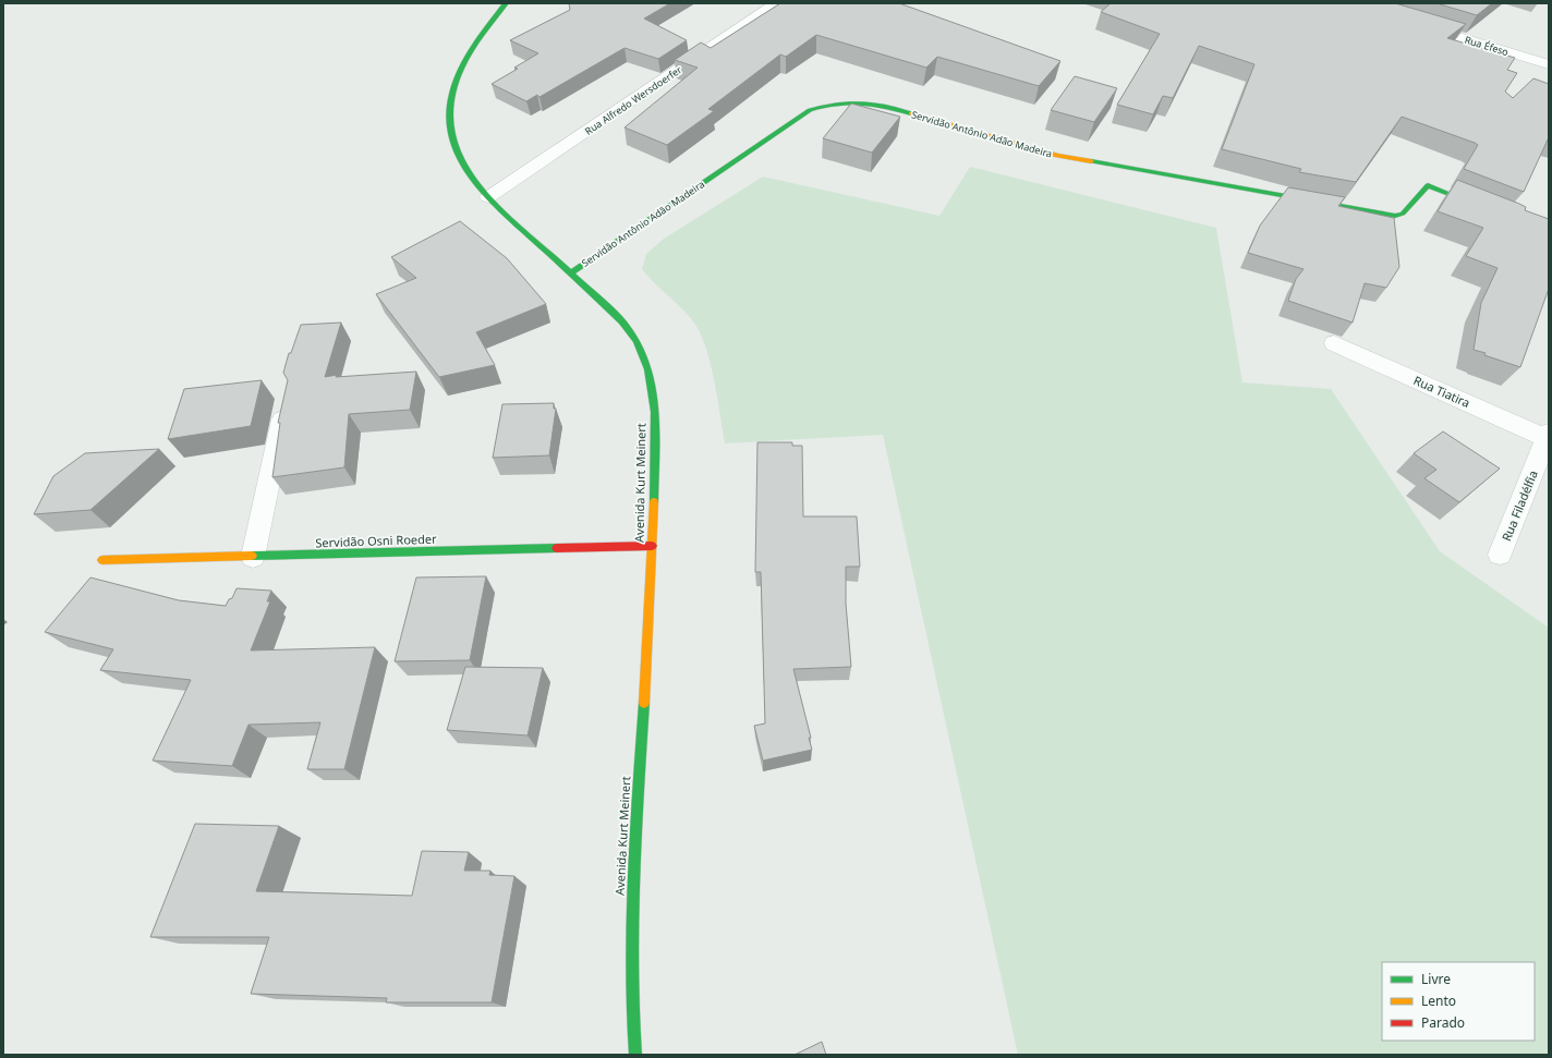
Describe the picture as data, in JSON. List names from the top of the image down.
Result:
{
  "streets": {
    "street": [
      "Rua Éfeso",
      "Rua Alfredo Wersdoerfer",
      "Servidão Antônio Adão Madeira",
      "Rua Tiatira",
      "Avenida Kurt Meinert",
      "Rua Filadélfia",
      "Servidão Osni Roeder"
    ]
  },
  "crossings": [
    ["Rua Alfredo Wersdoerfer", "Avenida Kurt Meinert"],
    ["Servidão Antônio Adão Madeira", "Avenida Kurt Meinert"],
    ["Rua Tiatira", "Rua Filadélfia"],
    ["Avenida Kurt Meinert", "Servidão Osni Roeder"]
  ],
  "legend": ["Livre", "Lento", "Parado"]
}
